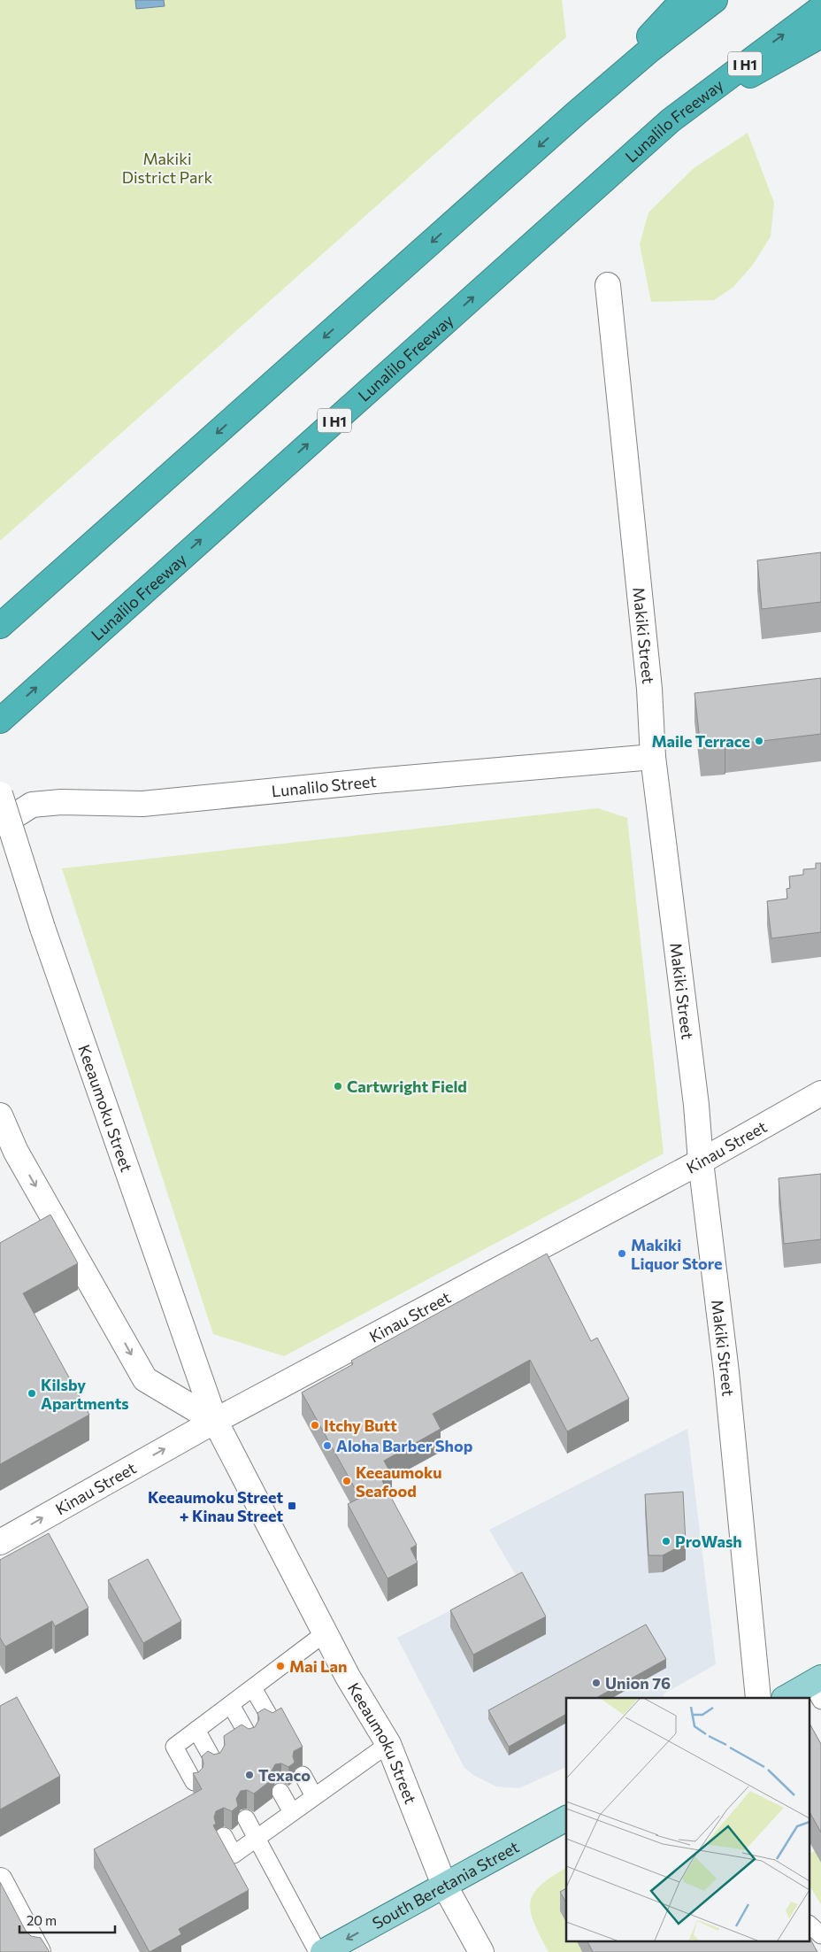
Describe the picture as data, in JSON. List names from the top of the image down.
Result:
{
  "streets": {
    "highway": ["I H1", "Lunalilo Freeway"],
    "main road": ["South Beretania Street"],
    "street": [
      "Makiki Street",
      "Lunalilo Street",
      "Keeaumoku Street",
      "Kinau Street"
    ]
  },
  "crossings": [
    ["Makiki Street", "Lunalilo Street"],
    ["Makiki Street", "Kinau Street"],
    ["Keeaumoku Street", "Kinau Street"],
    ["Keeaumoku Street", "South Beretania Street"]
  ],
  "one_way": ["South Beretania Street"],
  "parks": ["Makiki District Park"],
  "places": {
    "other": [
      "Maile Terrace",
      "Cartwright Field",
      "Makiki Liquor Store",
      "Kilsby Apartments",
      "Itchy Butt",
      "Aloha Barber Shop",
      "Keeaumoku Seafood",
      "ProWash",
      "Mai Lan",
      "Union 76",
      "Texaco"
    ],
    "transit": ["Keeaumoku Street + Kinau Street"]
  },
  "scale_bar": "20 m"
}
